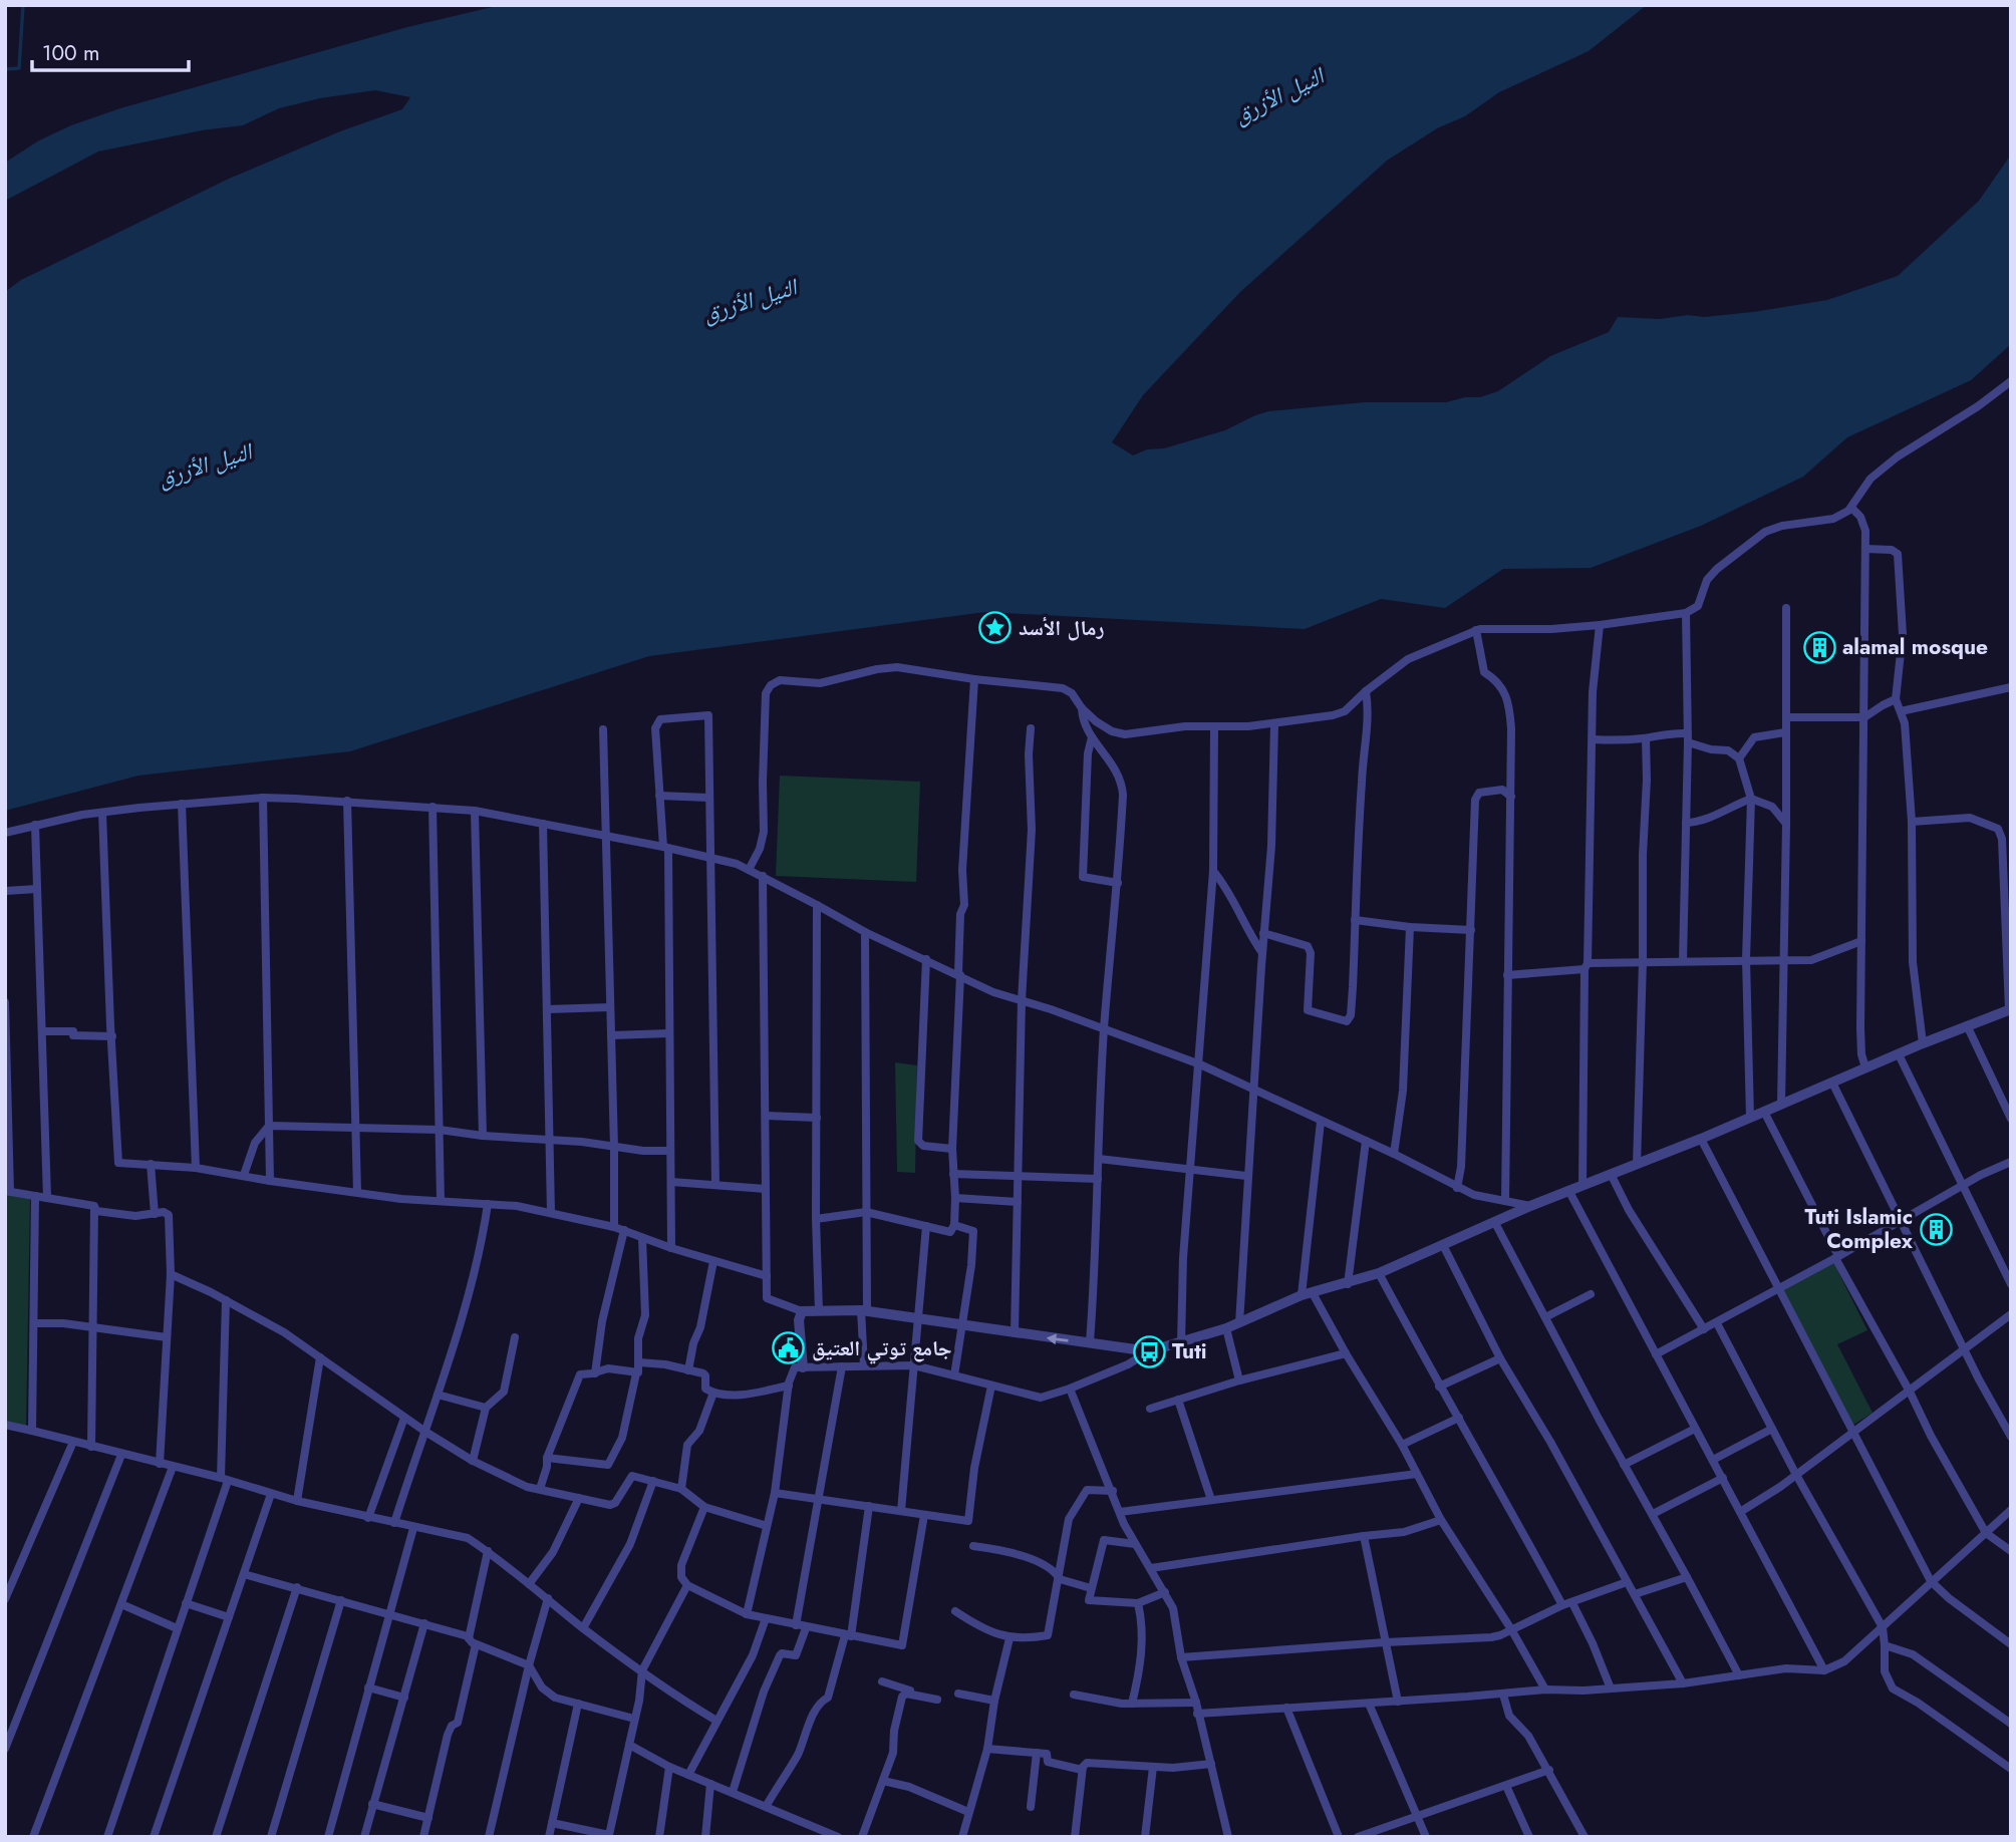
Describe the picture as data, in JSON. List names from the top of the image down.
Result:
{
  "water": ["النيل الأزرق"],
  "places": {
    "place": ["رمال الأسد"],
    "building": ["alamal mosque", "Tuti Islamic Complex"],
    "public building": ["جامع توتي العتيق"],
    "bus stop": ["Tuti"]
  },
  "scale_bar": "100 m"
}
